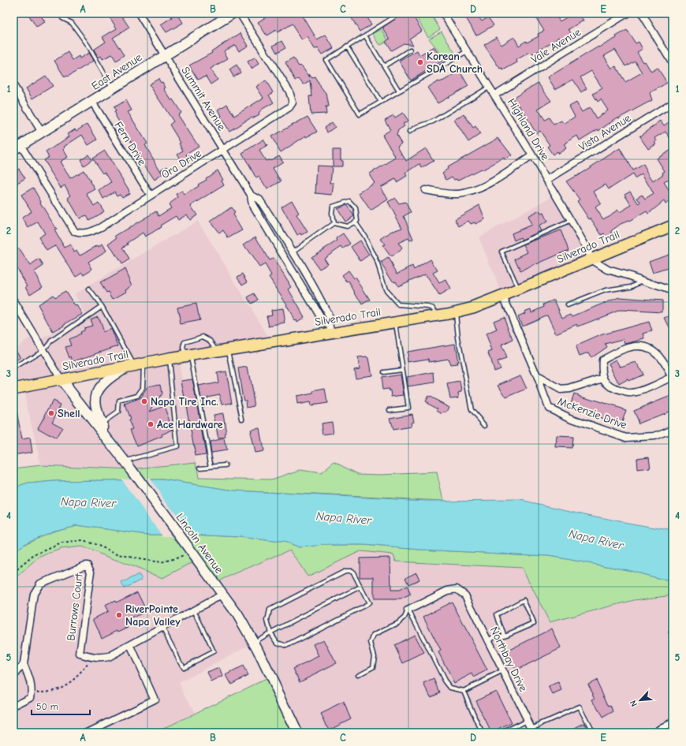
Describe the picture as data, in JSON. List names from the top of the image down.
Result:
{
  "streets": {
    "main road": ["East Avenue", "Silverado Trail", "Lincoln Avenue"],
    "street": [
      "Vale Avenue",
      "Summit Avenue",
      "Highland Drive",
      "Vista Avenue",
      "Fern Drive",
      "Ora Drive",
      "McKenzie Drive",
      "Burrows Court",
      "Northbay Drive"
    ]
  },
  "crossings": [
    ["Vale Avenue", "Highland Drive"],
    ["East Avenue", "Summit Avenue"],
    ["East Avenue", "Fern Drive"],
    ["East Avenue", "Ora Drive"],
    ["Summit Avenue", "Ora Drive"],
    ["Summit Avenue", "Silverado Trail"],
    ["Highland Drive", "Vista Avenue"],
    ["Highland Drive", "Silverado Trail"],
    ["Fern Drive", "Ora Drive"],
    ["Silverado Trail", "McKenzie Drive"],
    ["Silverado Trail", "Lincoln Avenue"]
  ],
  "water": ["Napa River"],
  "places": [
    "Korean SDA Church",
    "Napa Tire Inc.",
    "Shell",
    "Ace Hardware",
    "RiverPointe Napa Valley"
  ],
  "scale_bar": "50 m",
  "north": "bottom left",
  "grid": {
    "columns": [
      "A",
      "B",
      "C",
      "D",
      "E"
    ],
    "rows": [
      "1",
      "2",
      "3",
      "4",
      "5"
    ]
  }
}
